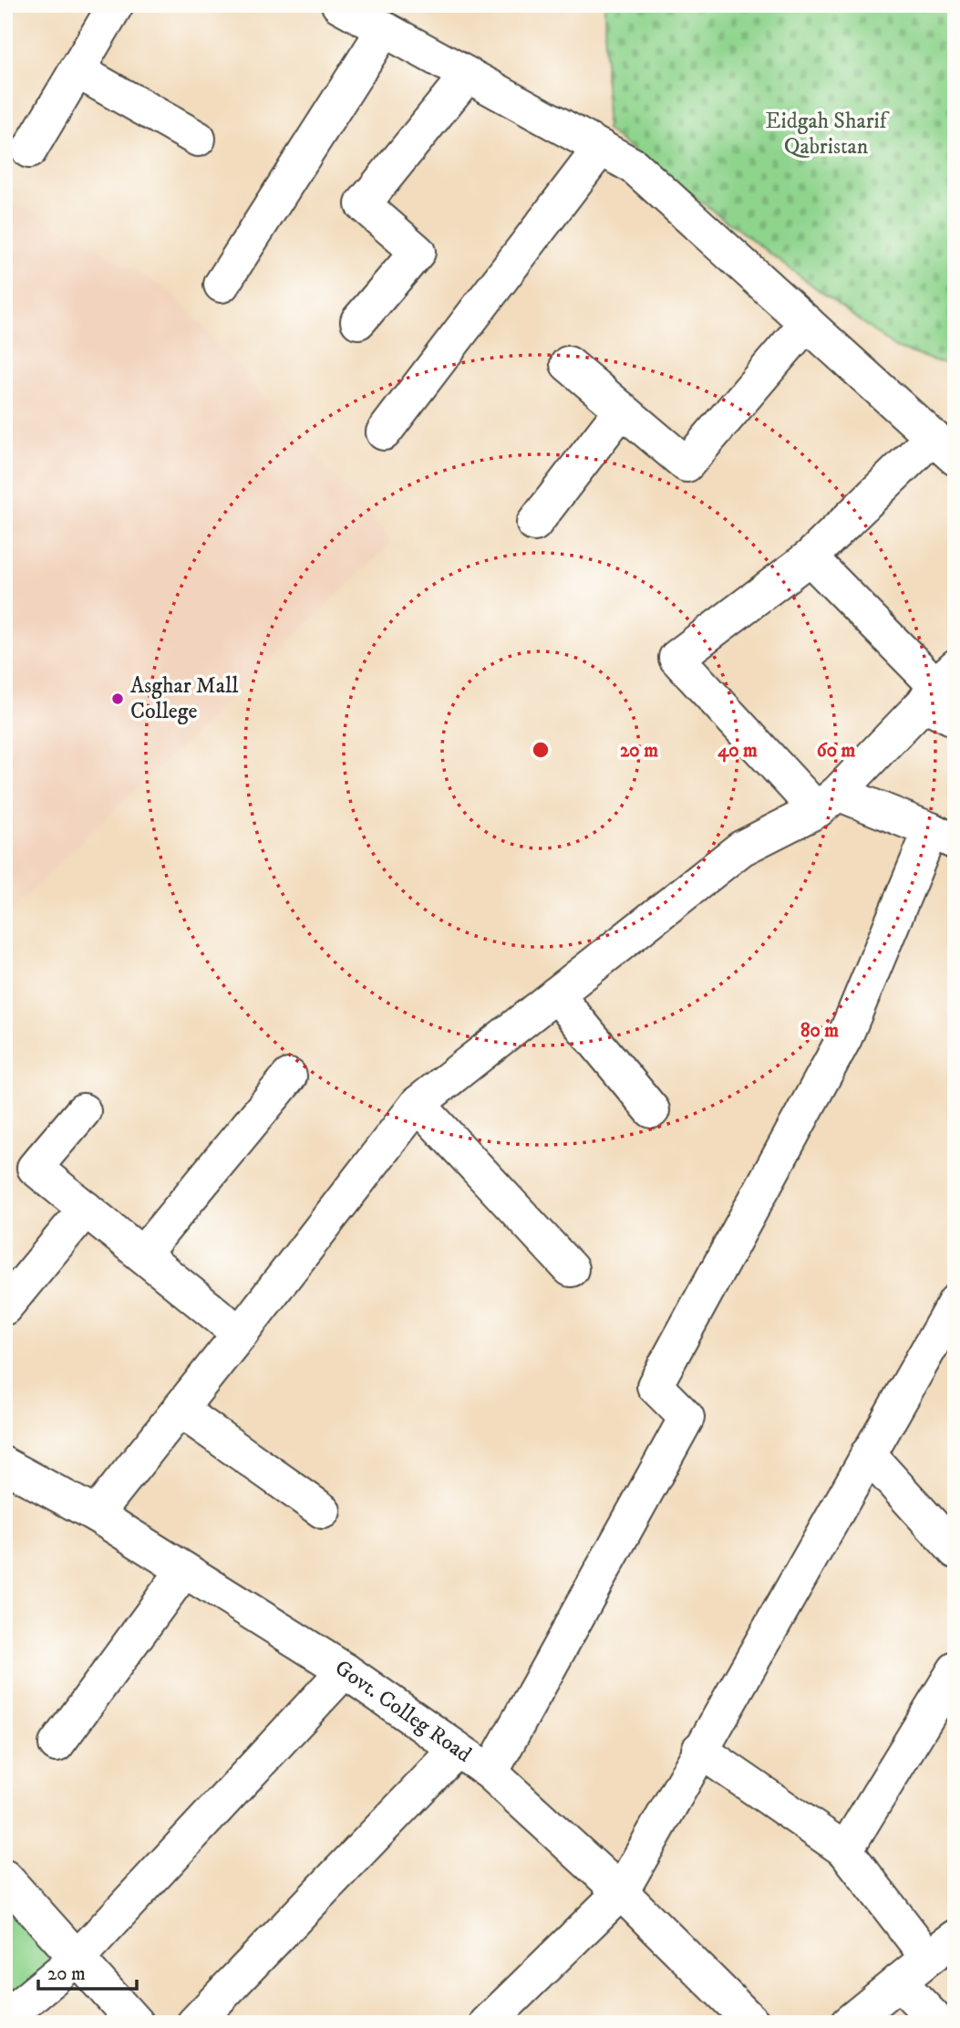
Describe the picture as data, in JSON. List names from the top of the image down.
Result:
{
  "streets": {
    "street": ["Govt. Colleg Road"]
  },
  "parks": ["Eidgah Sharif Qabristan"],
  "places": ["Asghar Mall College"],
  "scale_bar": "20 m",
  "rings": [
    "20 m",
    "40 m",
    "60 m",
    "80 m"
  ]
}
